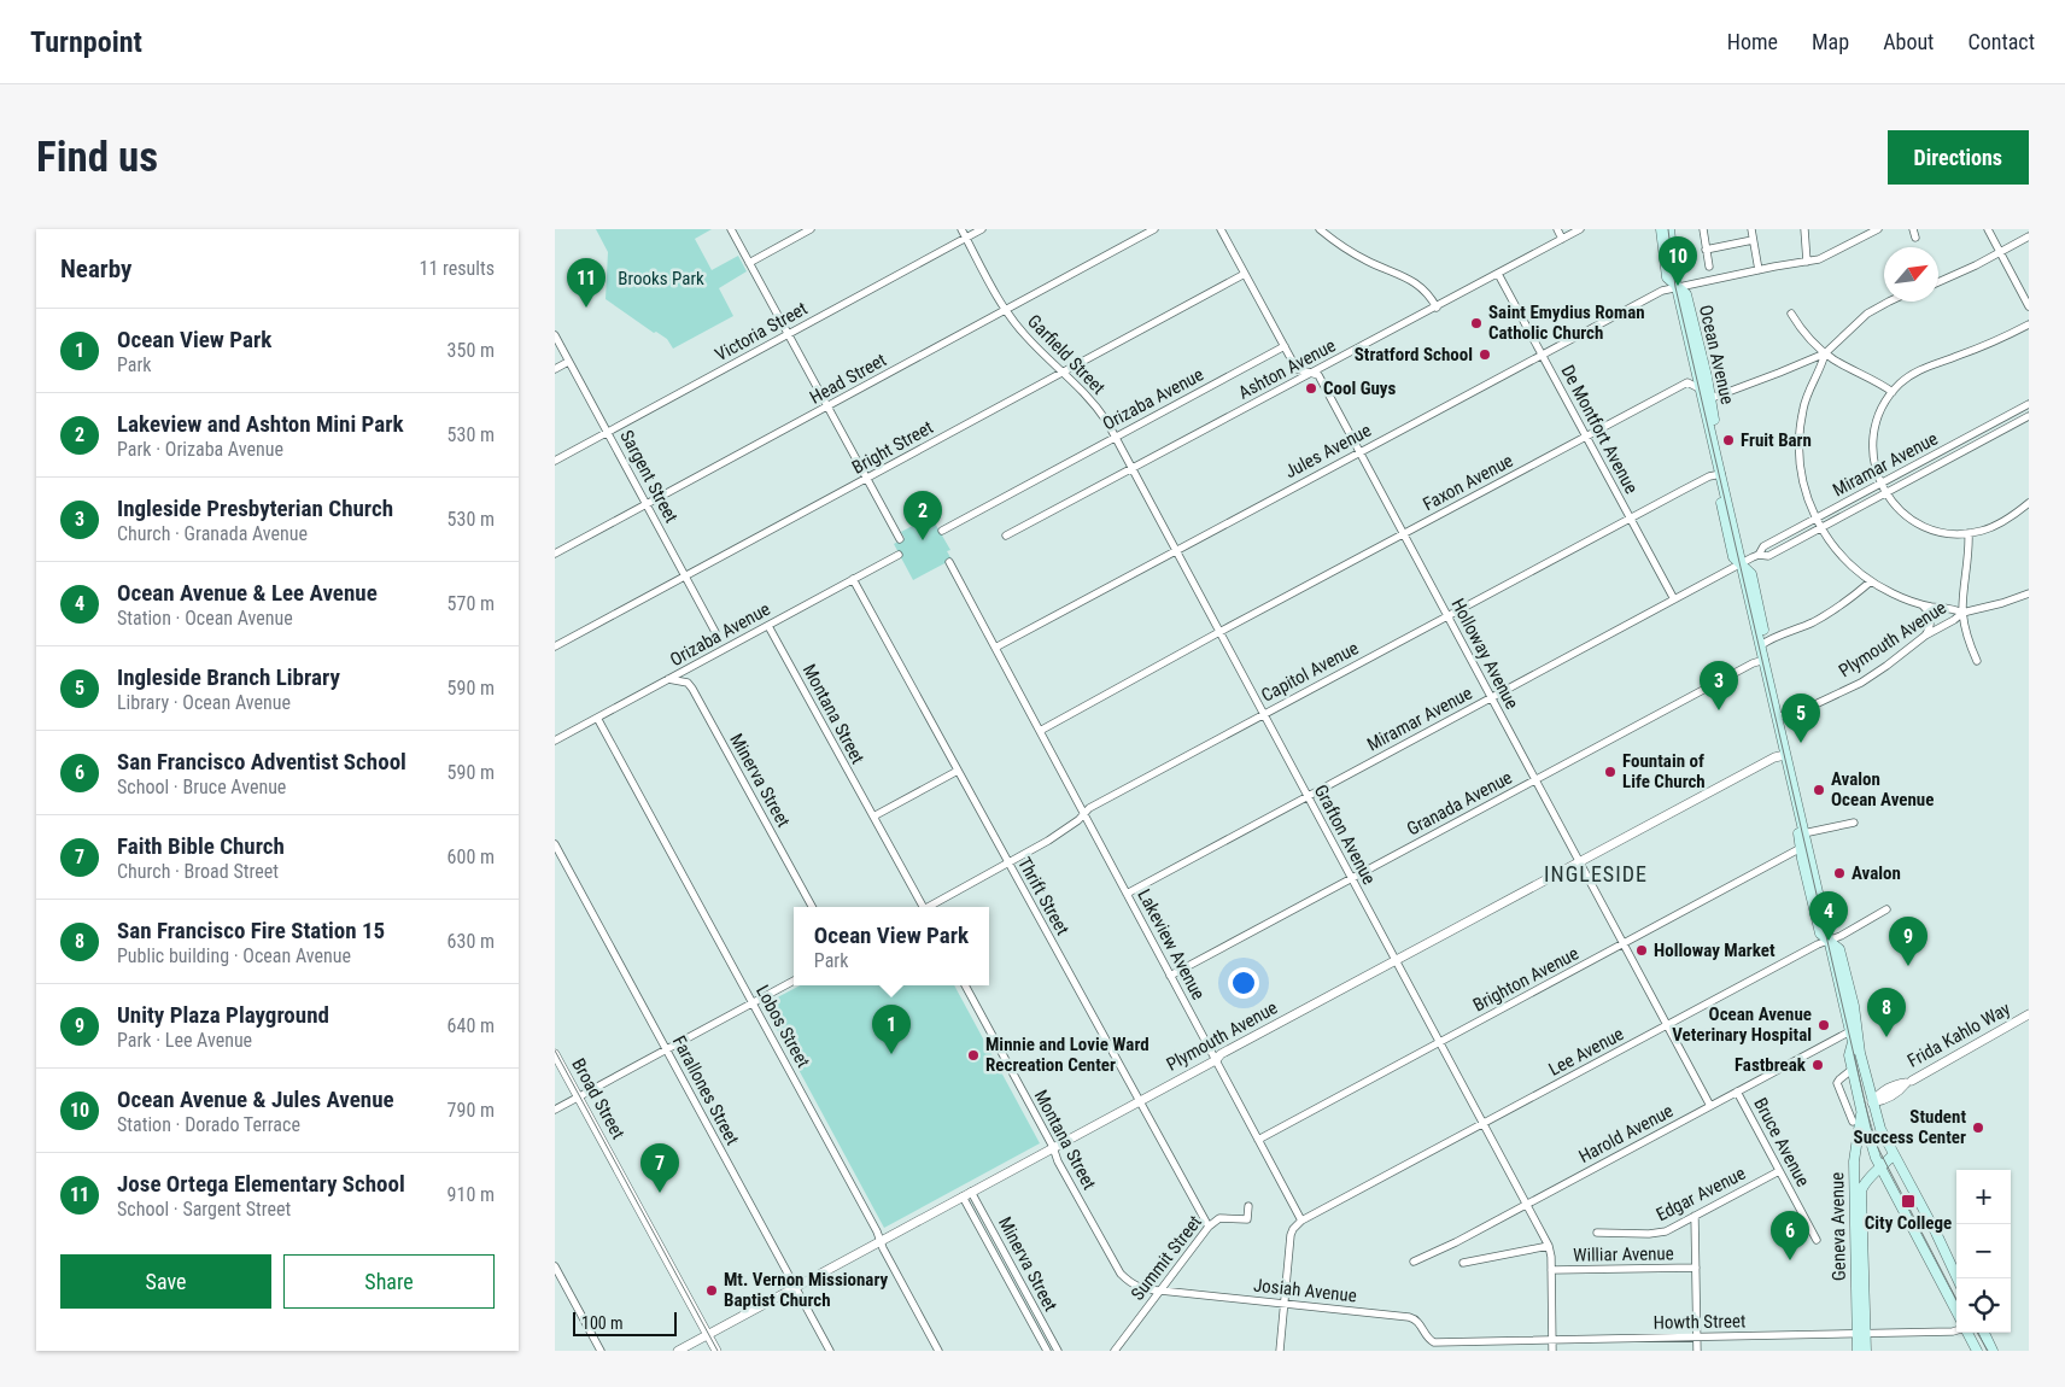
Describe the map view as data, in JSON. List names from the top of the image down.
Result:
{
  "streets": {
    "main road": ["Ocean Avenue", "Geneva Avenue"],
    "street": [
      "Victoria Street",
      "Garfield Street",
      "Ashton Avenue",
      "Head Street",
      "Orizaba Avenue",
      "De Montfort Avenue",
      "Bright Street",
      "Jules Avenue",
      "Miramar Avenue",
      "Sargent Street",
      "Faxon Avenue",
      "Plymouth Avenue",
      "Holloway Avenue",
      "Capitol Avenue",
      "Montana Street",
      "Minerva Street",
      "Granada Avenue",
      "Grafton Avenue",
      "Thrift Street",
      "Lakeview Avenue",
      "Brighton Avenue",
      "Lobos Street",
      "Frida Kahlo Way",
      "Lee Avenue",
      "Farallones Street",
      "Broad Street",
      "Harold Avenue",
      "Bruce Avenue",
      "Edgar Avenue",
      "Williar Avenue",
      "Summit Street",
      "Josiah Avenue",
      "Howth Street"
    ]
  },
  "crossings": [
    ["Victoria Street", "Garfield Street"],
    ["Victoria Street", "Sargent Street"],
    ["Garfield Street", "Head Street"],
    ["Garfield Street", "Orizaba Avenue"],
    ["Garfield Street", "Bright Street"],
    ["Garfield Street", "Grafton Avenue"],
    ["Ocean Avenue", "Jules Avenue"],
    ["Ocean Avenue", "Miramar Avenue"],
    ["Ocean Avenue", "Faxon Avenue"],
    ["Ocean Avenue", "Plymouth Avenue"],
    ["Ocean Avenue", "Capitol Avenue"],
    ["Ocean Avenue", "Granada Avenue"],
    ["Ocean Avenue", "Brighton Avenue"],
    ["Ocean Avenue", "Frida Kahlo Way"],
    ["Ocean Avenue", "Lee Avenue"],
    ["Ocean Avenue", "Harold Avenue"],
    ["Ocean Avenue", "Geneva Avenue"],
    ["Ashton Avenue", "De Montfort Avenue"],
    ["Ashton Avenue", "Holloway Avenue"],
    ["Ashton Avenue", "Grafton Avenue"],
    ["Head Street", "Sargent Street"],
    ["Orizaba Avenue", "Holloway Avenue"],
    ["Orizaba Avenue", "Montana Street"],
    ["Orizaba Avenue", "Minerva Street"],
    ["Orizaba Avenue", "Grafton Avenue"],
    ["Orizaba Avenue", "Thrift Street"],
    ["Orizaba Avenue", "Lobos Street"],
    ["De Montfort Avenue", "Jules Avenue"],
    ["De Montfort Avenue", "Miramar Avenue"],
    ["De Montfort Avenue", "Faxon Avenue"],
    ["De Montfort Avenue", "Capitol Avenue"],
    ["Bright Street", "Sargent Street"],
    ["Bright Street", "Holloway Avenue"],
    ["Jules Avenue", "Holloway Avenue"],
    ["Jules Avenue", "Grafton Avenue"],
    ["Jules Avenue", "Lakeview Avenue"],
    ["Miramar Avenue", "Holloway Avenue"],
    ["Miramar Avenue", "Grafton Avenue"],
    ["Miramar Avenue", "Lakeview Avenue"],
    ["Faxon Avenue", "Holloway Avenue"],
    ["Faxon Avenue", "Grafton Avenue"],
    ["Faxon Avenue", "Lakeview Avenue"],
    ["Plymouth Avenue", "Holloway Avenue"],
    ["Plymouth Avenue", "Montana Street"],
    ["Plymouth Avenue", "Minerva Street"],
    ["Plymouth Avenue", "Grafton Avenue"],
    ["Plymouth Avenue", "Thrift Street"],
    ["Plymouth Avenue", "Lakeview Avenue"],
    ["Plymouth Avenue", "Lobos Street"],
    ["Plymouth Avenue", "Farallones Street"],
    ["Plymouth Avenue", "Broad Street"],
    ["Holloway Avenue", "Capitol Avenue"],
    ["Holloway Avenue", "Granada Avenue"],
    ["Holloway Avenue", "Brighton Avenue"],
    ["Holloway Avenue", "Lee Avenue"],
    ["Holloway Avenue", "Harold Avenue"],
    ["Capitol Avenue", "Grafton Avenue"],
    ["Capitol Avenue", "Thrift Street"],
    ["Capitol Avenue", "Lakeview Avenue"],
    ["Montana Street", "Summit Street"],
    ["Montana Street", "Josiah Avenue"],
    ["Granada Avenue", "Grafton Avenue"],
    ["Granada Avenue", "Lakeview Avenue"],
    ["Grafton Avenue", "Brighton Avenue"],
    ["Grafton Avenue", "Lee Avenue"],
    ["Grafton Avenue", "Harold Avenue"],
    ["Thrift Street", "Summit Street"],
    ["Lakeview Avenue", "Brighton Avenue"],
    ["Lakeview Avenue", "Lee Avenue"],
    ["Frida Kahlo Way", "Geneva Avenue"],
    ["Harold Avenue", "Bruce Avenue"],
    ["Bruce Avenue", "Edgar Avenue"],
    ["Geneva Avenue", "Howth Street"],
    ["Summit Street", "Josiah Avenue"],
    ["Josiah Avenue", "Howth Street"]
  ],
  "districts": ["INGLESIDE"],
  "parks": ["Brooks Park"],
  "places": {
    "other": [
      "Saint Emydius Roman Catholic Church",
      "Stratford School",
      "Cool Guys",
      "Fruit Barn",
      "Fountain of Life Church",
      "Avalon Ocean Avenue",
      "Avalon",
      "Holloway Market",
      "Ocean Avenue Veterinary Hospital",
      "Minnie and Lovie Ward Recreation Center",
      "Fastbreak",
      "Student Success Center",
      "Mt. Vernon Missionary Baptist Church"
    ],
    "transit": ["City College"]
  },
  "scale_bar": "100 m",
  "north": "top right",
  "page": {
    "header": "Turnpoint",
    "nav": [
      "Home",
      "Map",
      "About",
      "Contact"
    ],
    "buttons": [
      "Directions",
      ["Save", "Share"]
    ],
    "title": "Find us",
    "heading": ["Nearby", "11 results"],
    "pins": [
      "10",
      "11",
      "2",
      "3",
      "5",
      "4",
      "9",
      "8",
      "1",
      "7",
      "6"
    ],
    "list": [
      {
        "mark": "1",
        "name": "Ocean View Park",
        "note": "Park",
        "value": "350 m"
      },
      {
        "mark": "2",
        "name": "Lakeview and Ashton Mini Park",
        "note": "Park · Orizaba Avenue",
        "value": "530 m"
      },
      {
        "mark": "3",
        "name": "Ingleside Presbyterian Church",
        "note": "Church · Granada Avenue",
        "value": "530 m"
      },
      {
        "mark": "4",
        "name": "Ocean Avenue & Lee Avenue",
        "note": "Station · Ocean Avenue",
        "value": "570 m"
      },
      {
        "mark": "5",
        "name": "Ingleside Branch Library",
        "note": "Library · Ocean Avenue",
        "value": "590 m"
      },
      {
        "mark": "6",
        "name": "San Francisco Adventist School",
        "note": "School · Bruce Avenue",
        "value": "590 m"
      },
      {
        "mark": "7",
        "name": "Faith Bible Church",
        "note": "Church · Broad Street",
        "value": "600 m"
      },
      {
        "mark": "8",
        "name": "San Francisco Fire Station 15",
        "note": "Public building · Ocean Avenue",
        "value": "630 m"
      },
      {
        "mark": "9",
        "name": "Unity Plaza Playground",
        "note": "Park · Lee Avenue",
        "value": "640 m"
      },
      {
        "mark": "10",
        "name": "Ocean Avenue & Jules Avenue",
        "note": "Station · Dorado Terrace",
        "value": "790 m"
      },
      {
        "mark": "11",
        "name": "Jose Ortega Elementary School",
        "note": "School · Sargent Street",
        "value": "910 m"
      }
    ],
    "popup": ["Ocean View Park", "Park"],
    "map_buttons": ["+", "−"],
    "scale": "100 m"
  }
}
